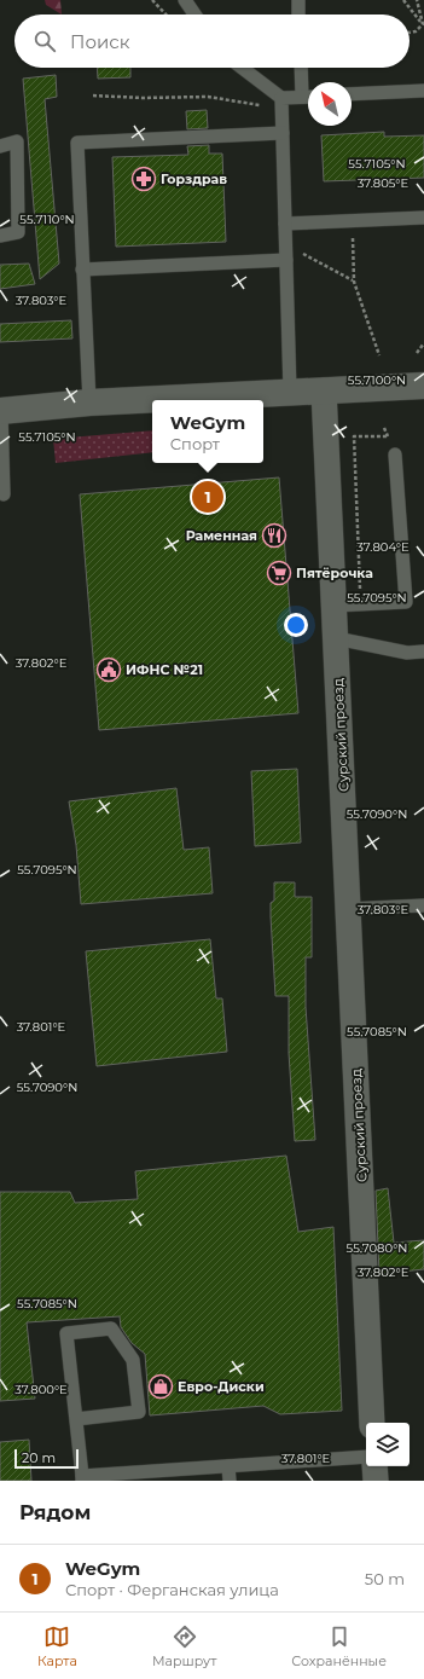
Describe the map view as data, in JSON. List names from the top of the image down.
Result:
{
  "streets": {
    "street": ["Сурский проезд"]
  },
  "places": {
    "pharmacy": ["Горздрав"],
    "restaurant": ["Раменная"],
    "supermarket": ["Пятёрочка"],
    "public building": ["ИФНС №21"],
    "shop": ["Евро-Диски"]
  },
  "scale_bar": "20 m",
  "north": "top left",
  "page": {
    "search": "Поиск",
    "popup": ["WeGym", "Спорт"],
    "pins": "1",
    "scale": "20 m",
    "heading": "Рядом",
    "list": [
      {
        "mark": "1",
        "name": "WeGym",
        "note": "Спорт · Ферганская улица",
        "value": "50 m"
      }
    ],
    "nav": ["Карта", "Маршрут", "Сохранённые"]
  },
  "coordinates": [
    "55.7105°N",
    "37.805°E",
    "55.7110°N",
    "37.803°E",
    "55.7100°N",
    "37.804°E",
    "55.7095°N",
    "37.802°E",
    "55.7090°N",
    "37.801°E",
    "55.7085°N",
    "55.7080°N",
    "37.800°E"
  ]
}
